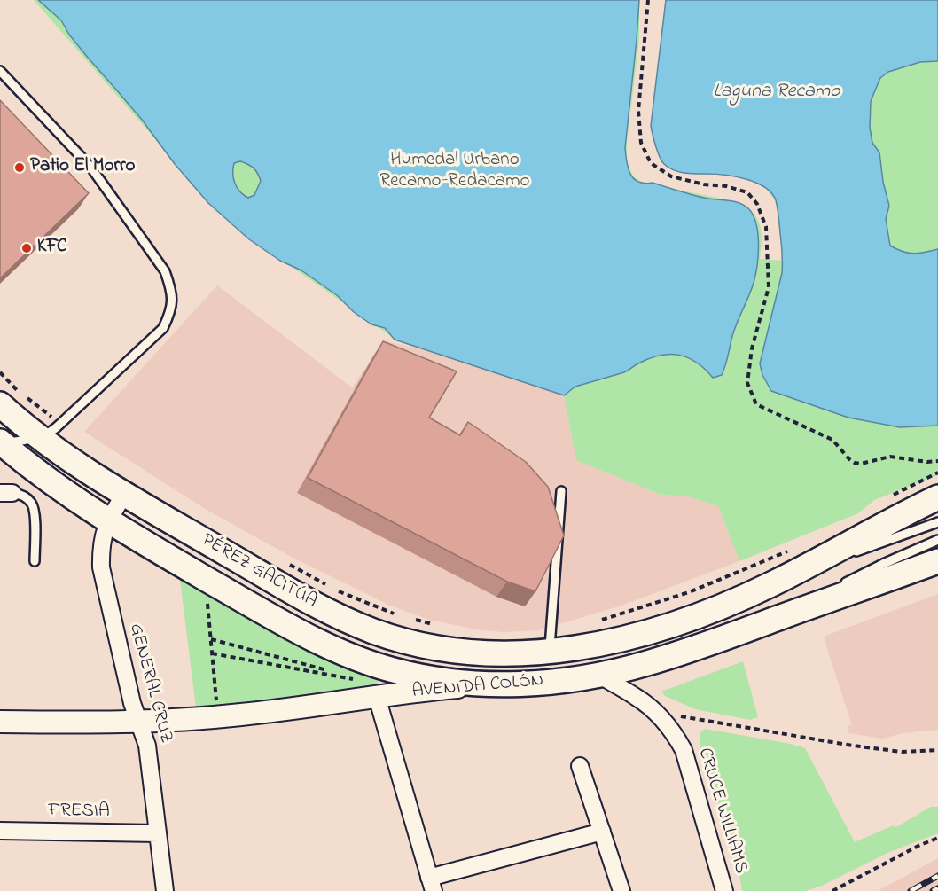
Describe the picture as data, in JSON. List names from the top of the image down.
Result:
{
  "streets": {
    "main road": ["PÉREZ GACITÚA", "AVENIDA COLÓN"],
    "street": ["GENERAL CRUZ", "CRUCE WILLIAMS", "FRESIA"]
  },
  "crossings": [
    ["PÉREZ GACITÚA", "GENERAL CRUZ"],
    ["PÉREZ GACITÚA", "AVENIDA COLÓN"],
    ["GENERAL CRUZ", "AVENIDA COLÓN"],
    ["GENERAL CRUZ", "FRESIA"],
    ["AVENIDA COLÓN", "CRUCE WILLIAMS"]
  ],
  "water": ["Laguna Recamo"],
  "parks": ["Humedal Urbano Recamo-Redacamo"],
  "places": ["Patio El Morro", "KFC"]
}
